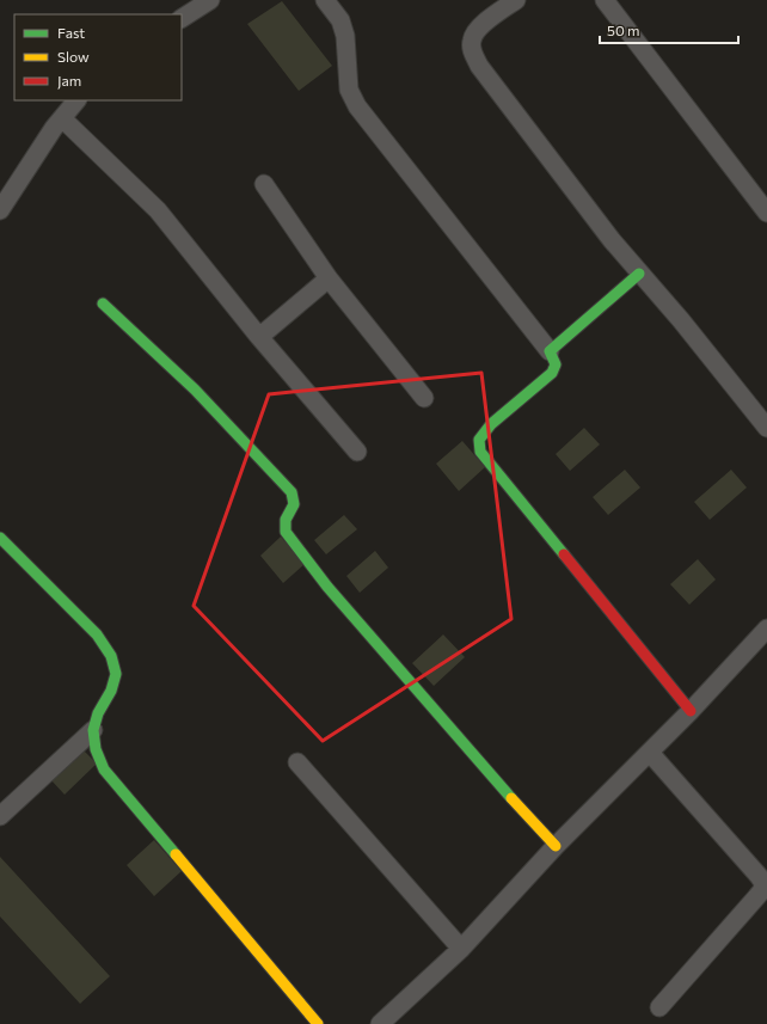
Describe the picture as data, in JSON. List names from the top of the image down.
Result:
{
  "legend": ["Fast", "Slow", "Jam"],
  "scale_bar": "50 m"
}
